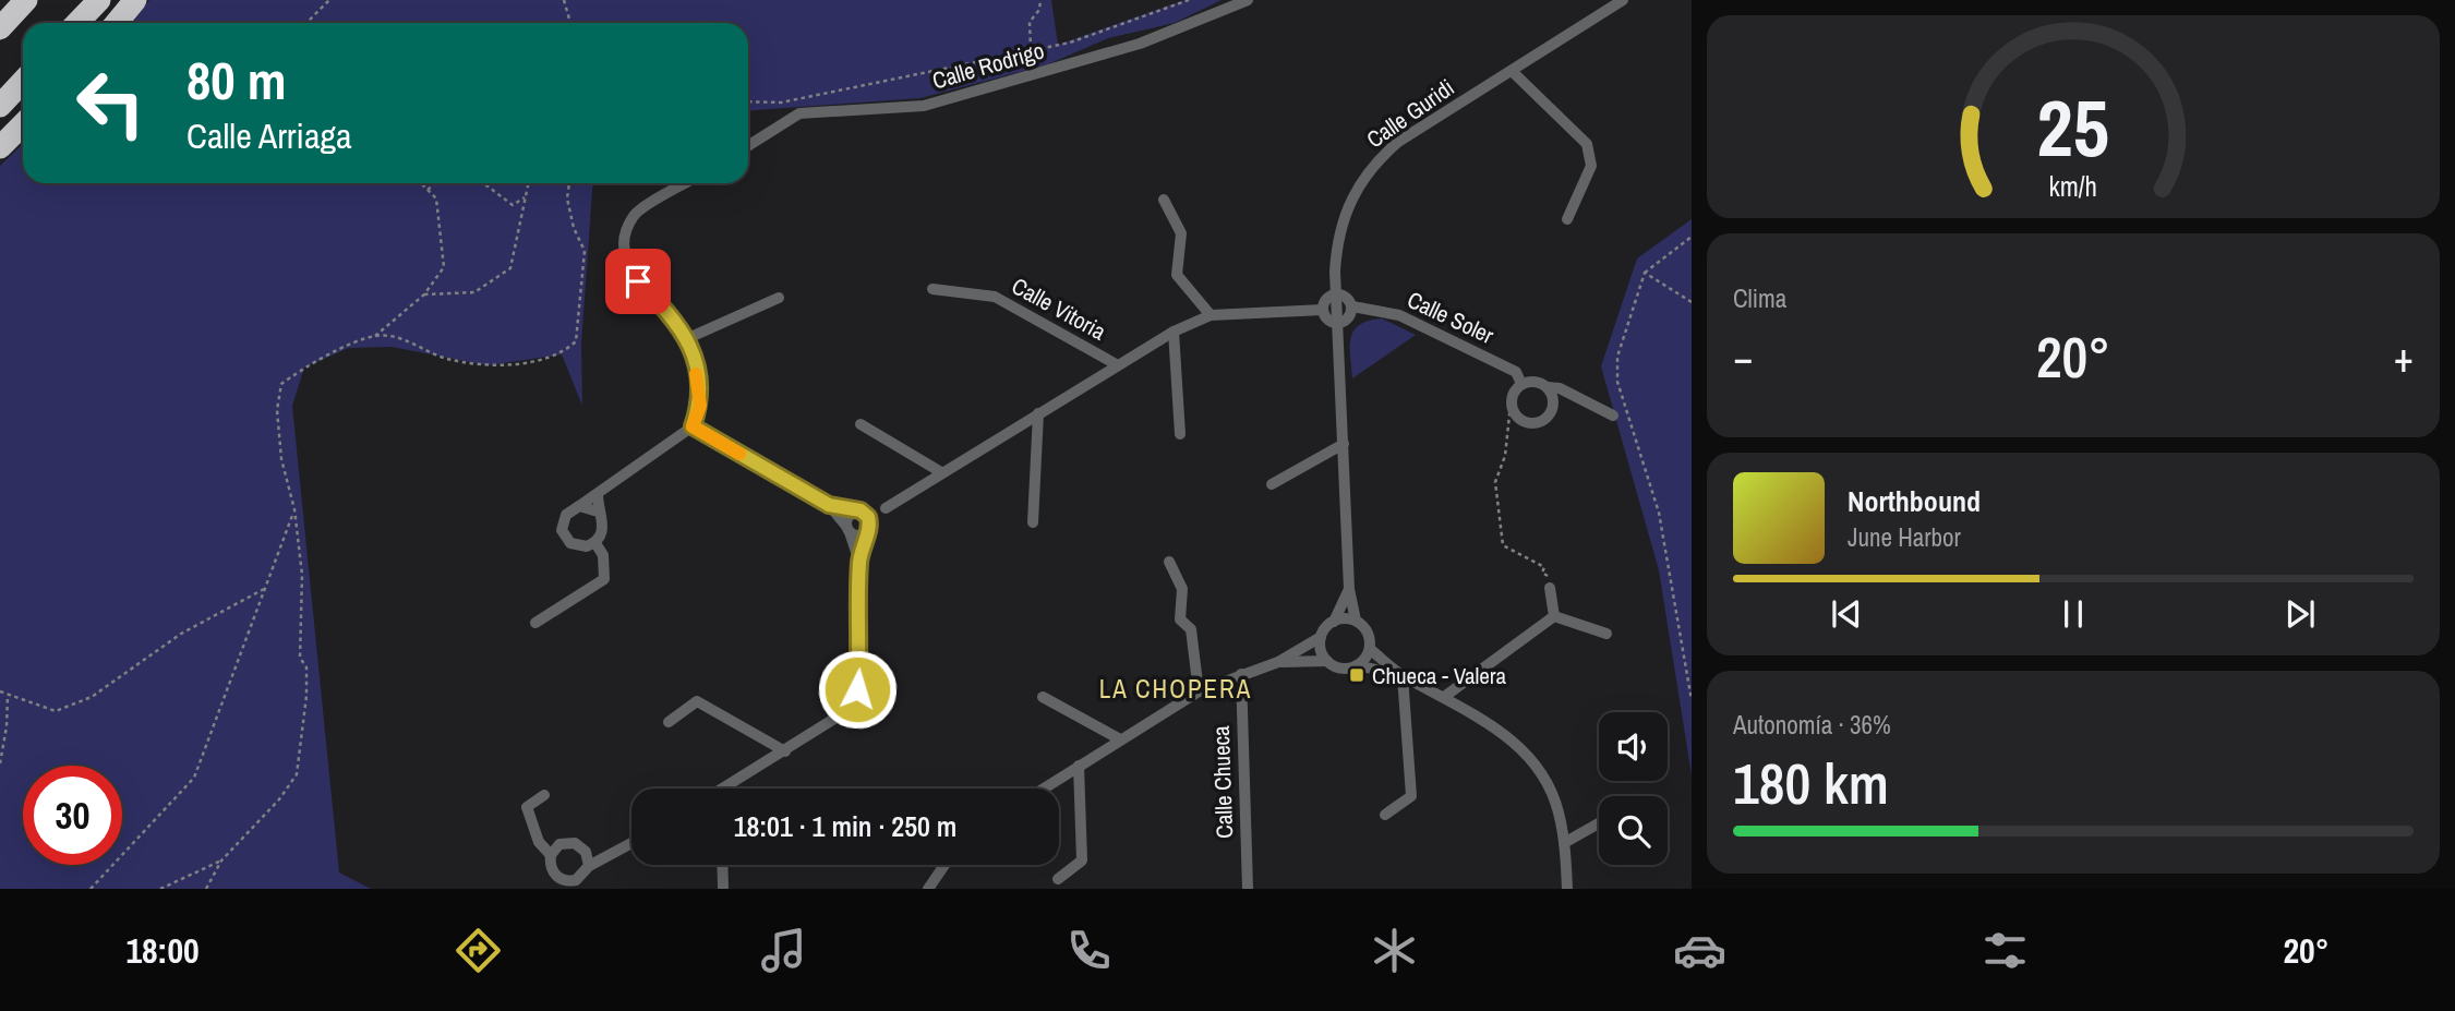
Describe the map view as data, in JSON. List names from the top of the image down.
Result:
{
  "streets": {
    "street": [
      "Calle Rodrigo",
      "Calle Guridi",
      "Calle Vitoria",
      "Calle Soler",
      "Calle Chueca"
    ]
  },
  "crossings": [
    ["Calle Guridi", "Calle Chueca"]
  ],
  "districts": ["LA CHOPERA"],
  "places": {
    "transit": ["Chueca - Valera"]
  },
  "page": {
    "turn": ["80 m", "Calle Arriaga"],
    "tile": [
      "Clima",
      ["Autonomía · 36%", "180 km"]
    ],
    "heat": ["−", "20°", "+"],
    "song": ["Northbound", "June Harbor"],
    "limit": "30",
    "trip": "18:01 · 1 min · 250 m",
    "tabs": ["18:00", "20°"],
    "gauge": ["25", "km/h"]
  }
}
